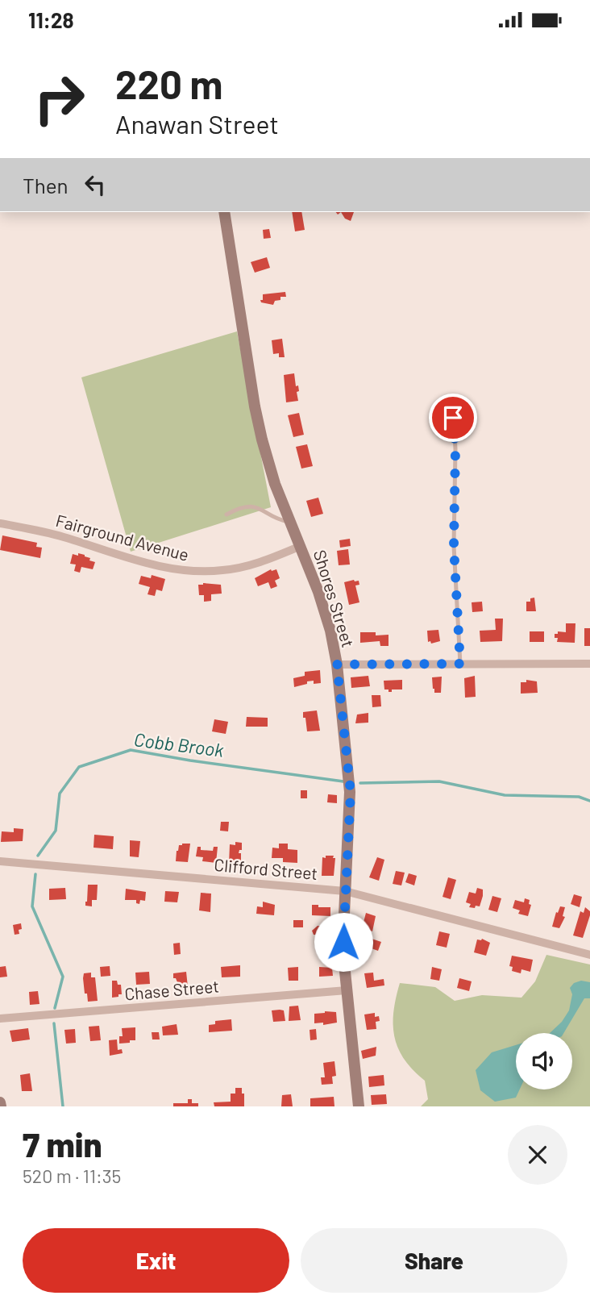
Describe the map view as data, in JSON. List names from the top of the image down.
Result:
{
  "streets": {
    "street": [
      "Fairground Avenue",
      "Shores Street",
      "Clifford Street",
      "Chase Street"
    ]
  },
  "crossings": [
    ["Fairground Avenue", "Shores Street"],
    ["Shores Street", "Clifford Street"],
    ["Shores Street", "Chase Street"]
  ],
  "water": ["Cobb Brook"],
  "page": {
    "status": "11:28",
    "turn": ["220 m", "Anawan Street"],
    "then": "Then",
    "heading": ["7 min", "520 m · 11:35"],
    "buttons": ["Exit", "Share"]
  }
}
